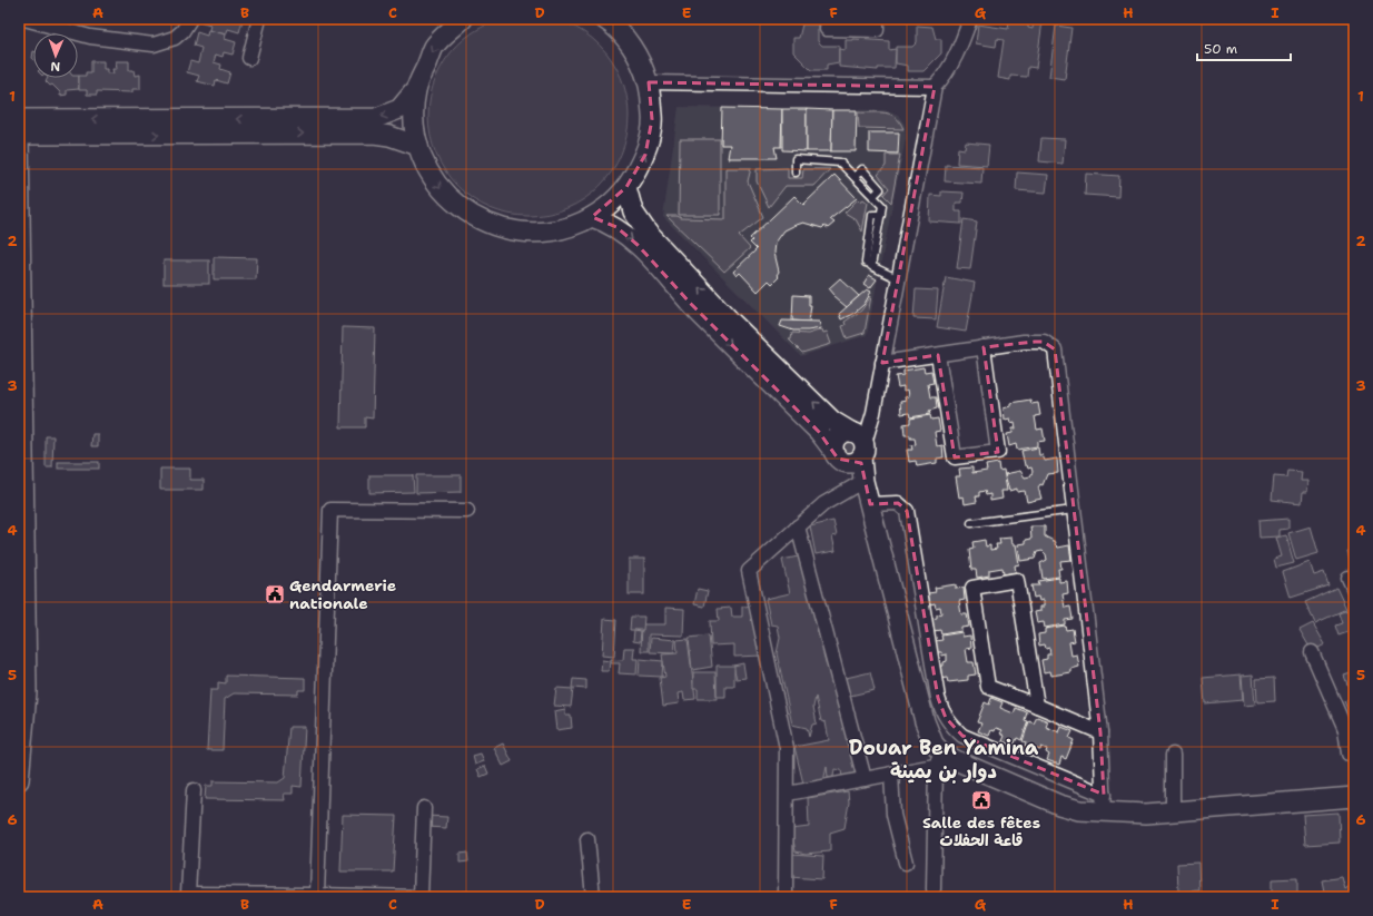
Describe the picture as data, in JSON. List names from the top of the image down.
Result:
{
  "districts": ["Douar Ben Yamina دوار بن يمينة"],
  "places": {
    "public building": ["Gendarmerie nationale", "Salle des fêtes قاعة الحفلات"]
  },
  "scale_bar": "50 m",
  "north": "bottom",
  "grid": {
    "columns": [
      "A",
      "B",
      "C",
      "D",
      "E",
      "F",
      "G",
      "H",
      "I"
    ],
    "rows": [
      "1",
      "2",
      "3",
      "4",
      "5",
      "6"
    ]
  }
}
